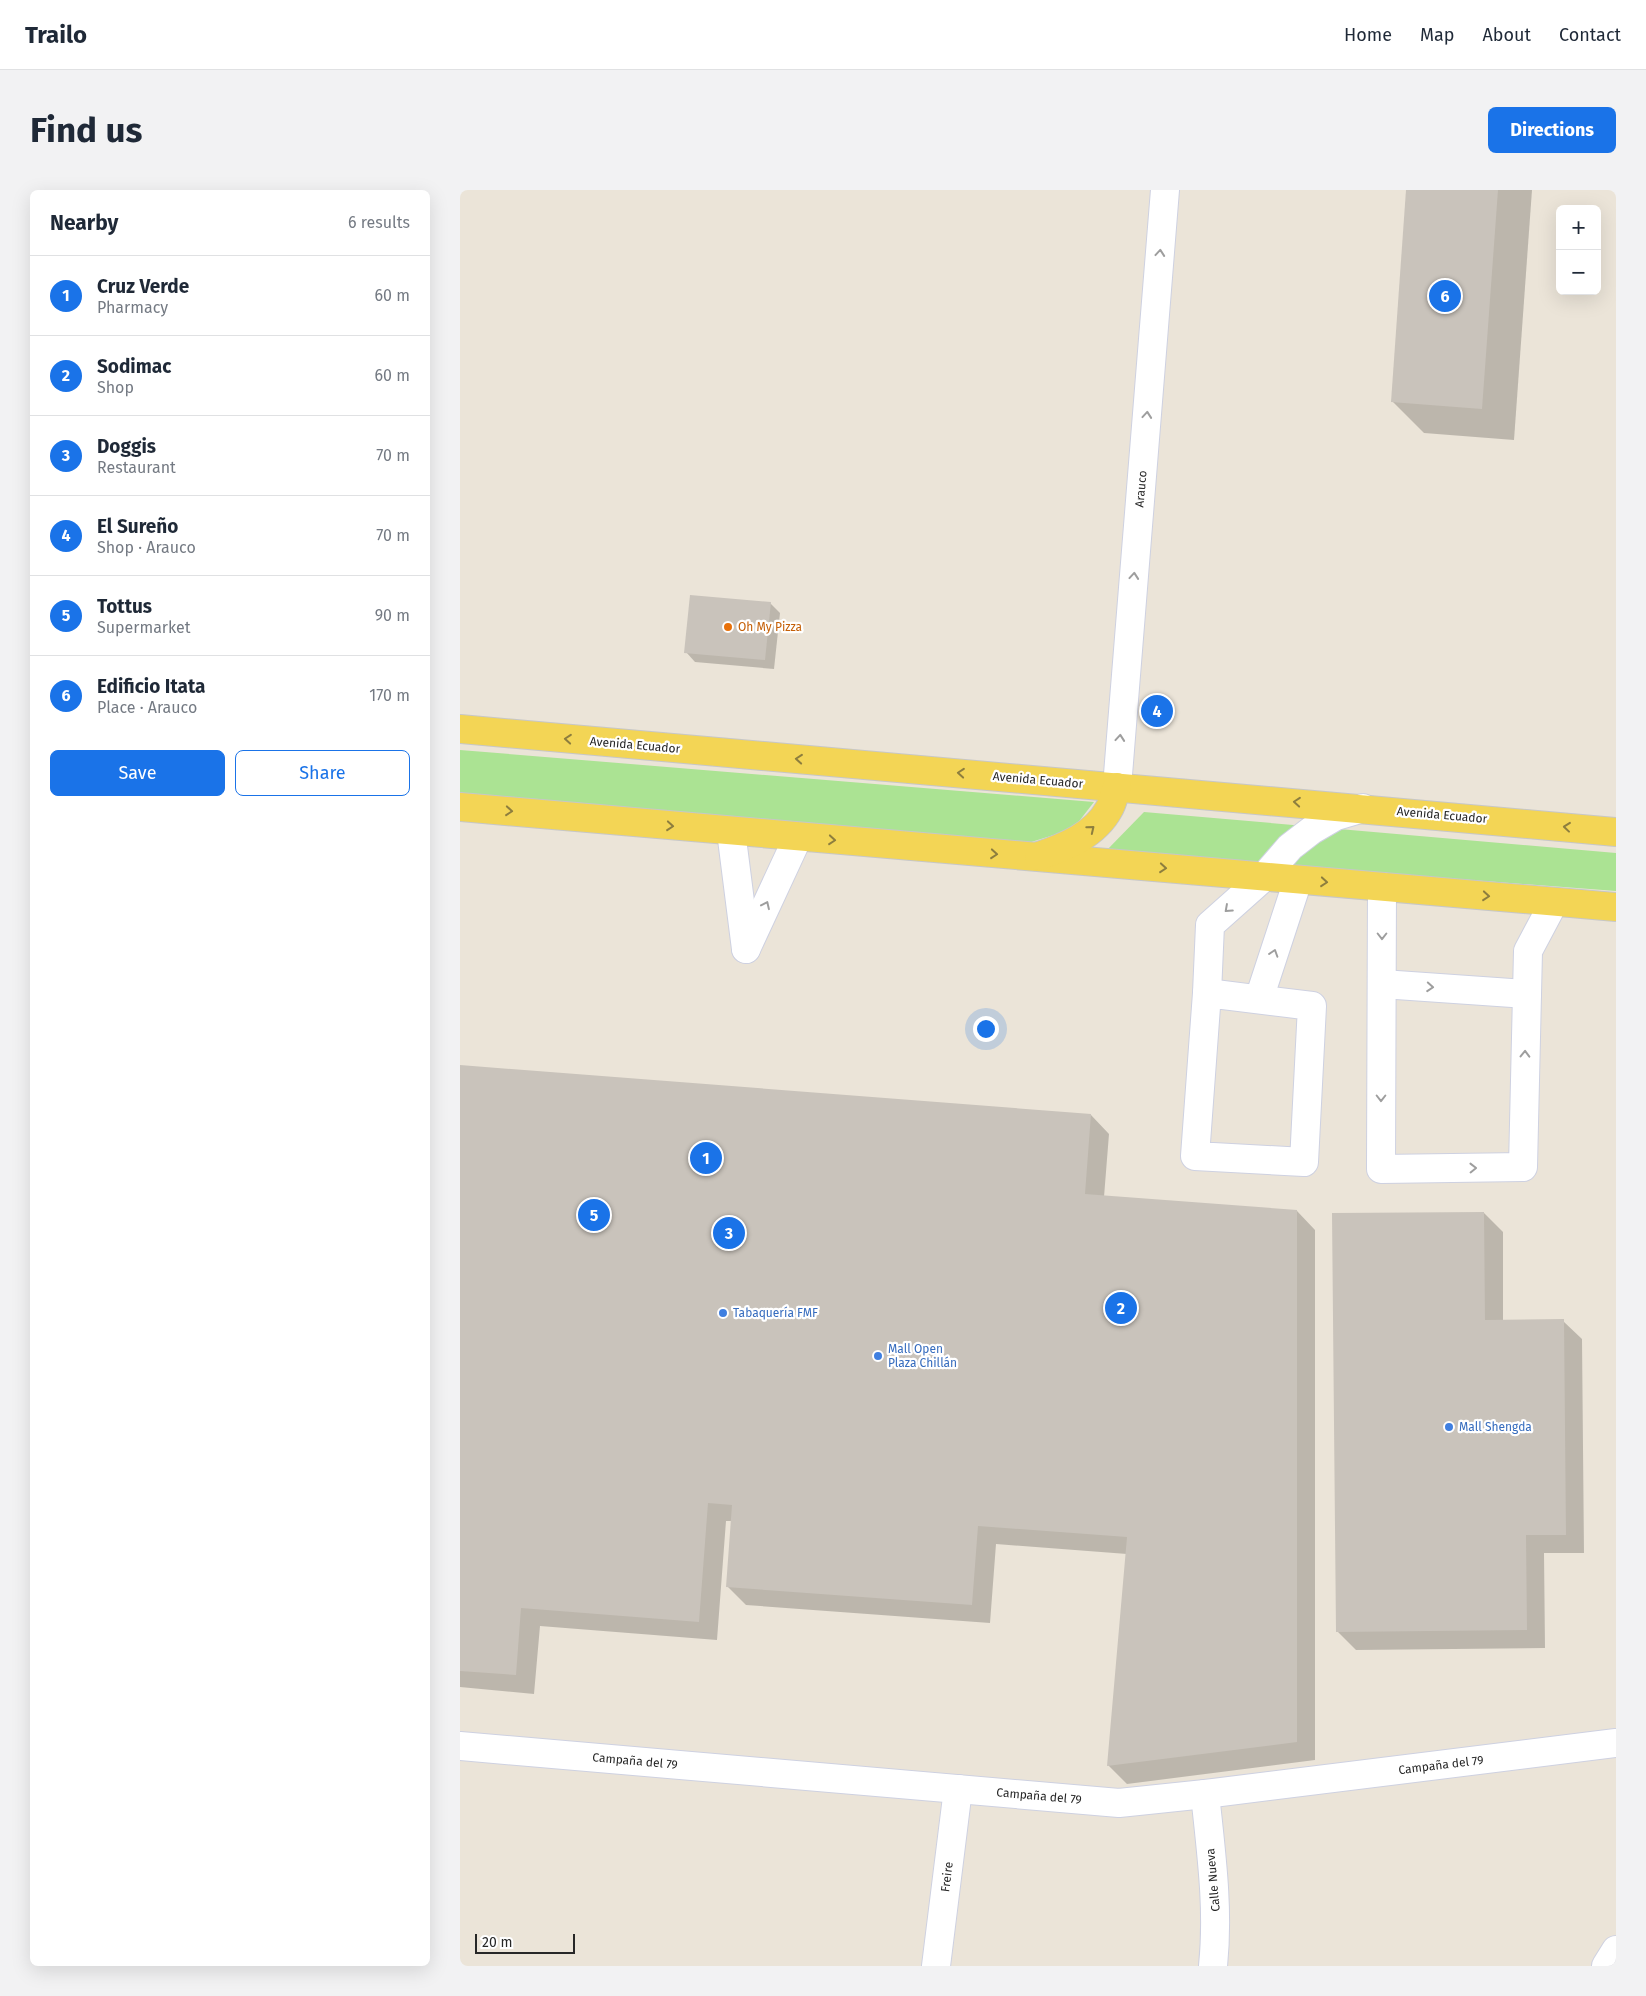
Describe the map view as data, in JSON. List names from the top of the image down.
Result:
{
  "streets": {
    "main road": ["Avenida Ecuador"],
    "street": [
      "Arauco",
      "Campaña del 79",
      "Freire",
      "Calle Nueva"
    ]
  },
  "crossings": [
    ["Arauco", "Avenida Ecuador"],
    ["Campaña del 79", "Freire"],
    ["Campaña del 79", "Calle Nueva"]
  ],
  "one_way": ["Arauco"],
  "places": [
    "Oh My Pizza",
    "Tabaquería FMF",
    "Mall Open Plaza Chillán",
    "Mall Shengda"
  ],
  "scale_bar": "20 m",
  "page": {
    "header": "Trailo",
    "nav": [
      "Home",
      "Map",
      "About",
      "Contact"
    ],
    "buttons": [
      "Directions",
      ["Save", "Share"]
    ],
    "title": "Find us",
    "heading": ["Nearby", "6 results"],
    "map_buttons": ["+", "−"],
    "list": [
      {
        "mark": "1",
        "name": "Cruz Verde",
        "note": "Pharmacy",
        "value": "60 m"
      },
      {
        "mark": "2",
        "name": "Sodimac",
        "note": "Shop",
        "value": "60 m"
      },
      {
        "mark": "3",
        "name": "Doggis",
        "note": "Restaurant",
        "value": "70 m"
      },
      {
        "mark": "4",
        "name": "El Sureño",
        "note": "Shop · Arauco",
        "value": "70 m"
      },
      {
        "mark": "5",
        "name": "Tottus",
        "note": "Supermarket",
        "value": "90 m"
      },
      {
        "mark": "6",
        "name": "Edificio Itata",
        "note": "Place · Arauco",
        "value": "170 m"
      }
    ],
    "pins": [
      "6",
      "4",
      "1",
      "5",
      "3",
      "2"
    ],
    "scale": "20 m"
  }
}
